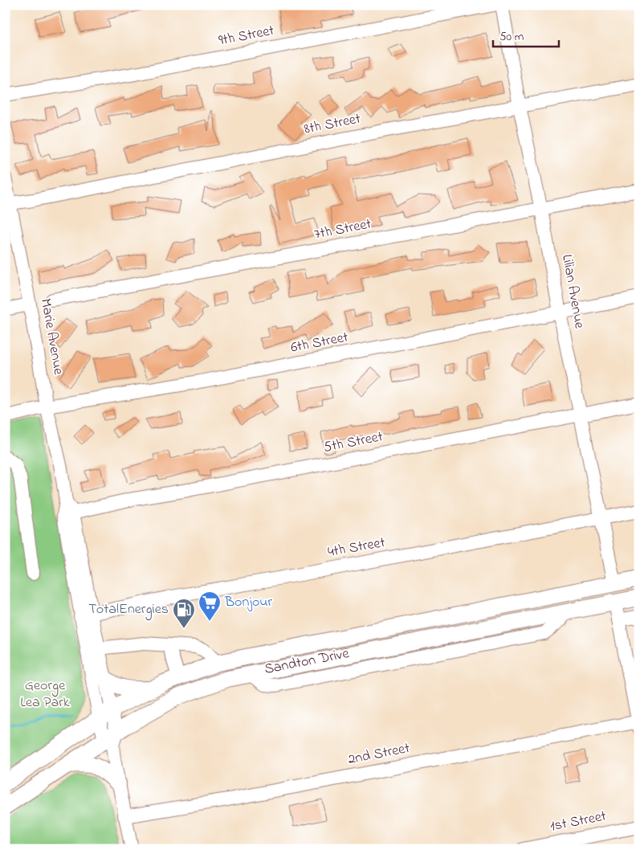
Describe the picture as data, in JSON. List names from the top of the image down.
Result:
{
  "streets": {
    "main road": ["Sandton Drive"],
    "street": [
      "9th Street",
      "8th Street",
      "7th Street",
      "Lilian Avenue",
      "Marie Avenue",
      "6th Street",
      "5th Street",
      "4th Street",
      "2nd Street",
      "1st Street"
    ]
  },
  "crossings": [
    ["8th Street", "Lilian Avenue"],
    ["8th Street", "Marie Avenue"],
    ["7th Street", "Lilian Avenue"],
    ["Lilian Avenue", "6th Street"],
    ["Lilian Avenue", "5th Street"],
    ["Lilian Avenue", "4th Street"],
    ["Lilian Avenue", "Sandton Drive"],
    ["Marie Avenue", "6th Street"],
    ["Marie Avenue", "5th Street"],
    ["Marie Avenue", "4th Street"],
    ["Marie Avenue", "Sandton Drive"]
  ],
  "parks": ["George Lea Park"],
  "places": {
    "supermarket": ["Bonjour"],
    "fuel station": ["TotalEnergies"]
  },
  "scale_bar": "50 m"
}
